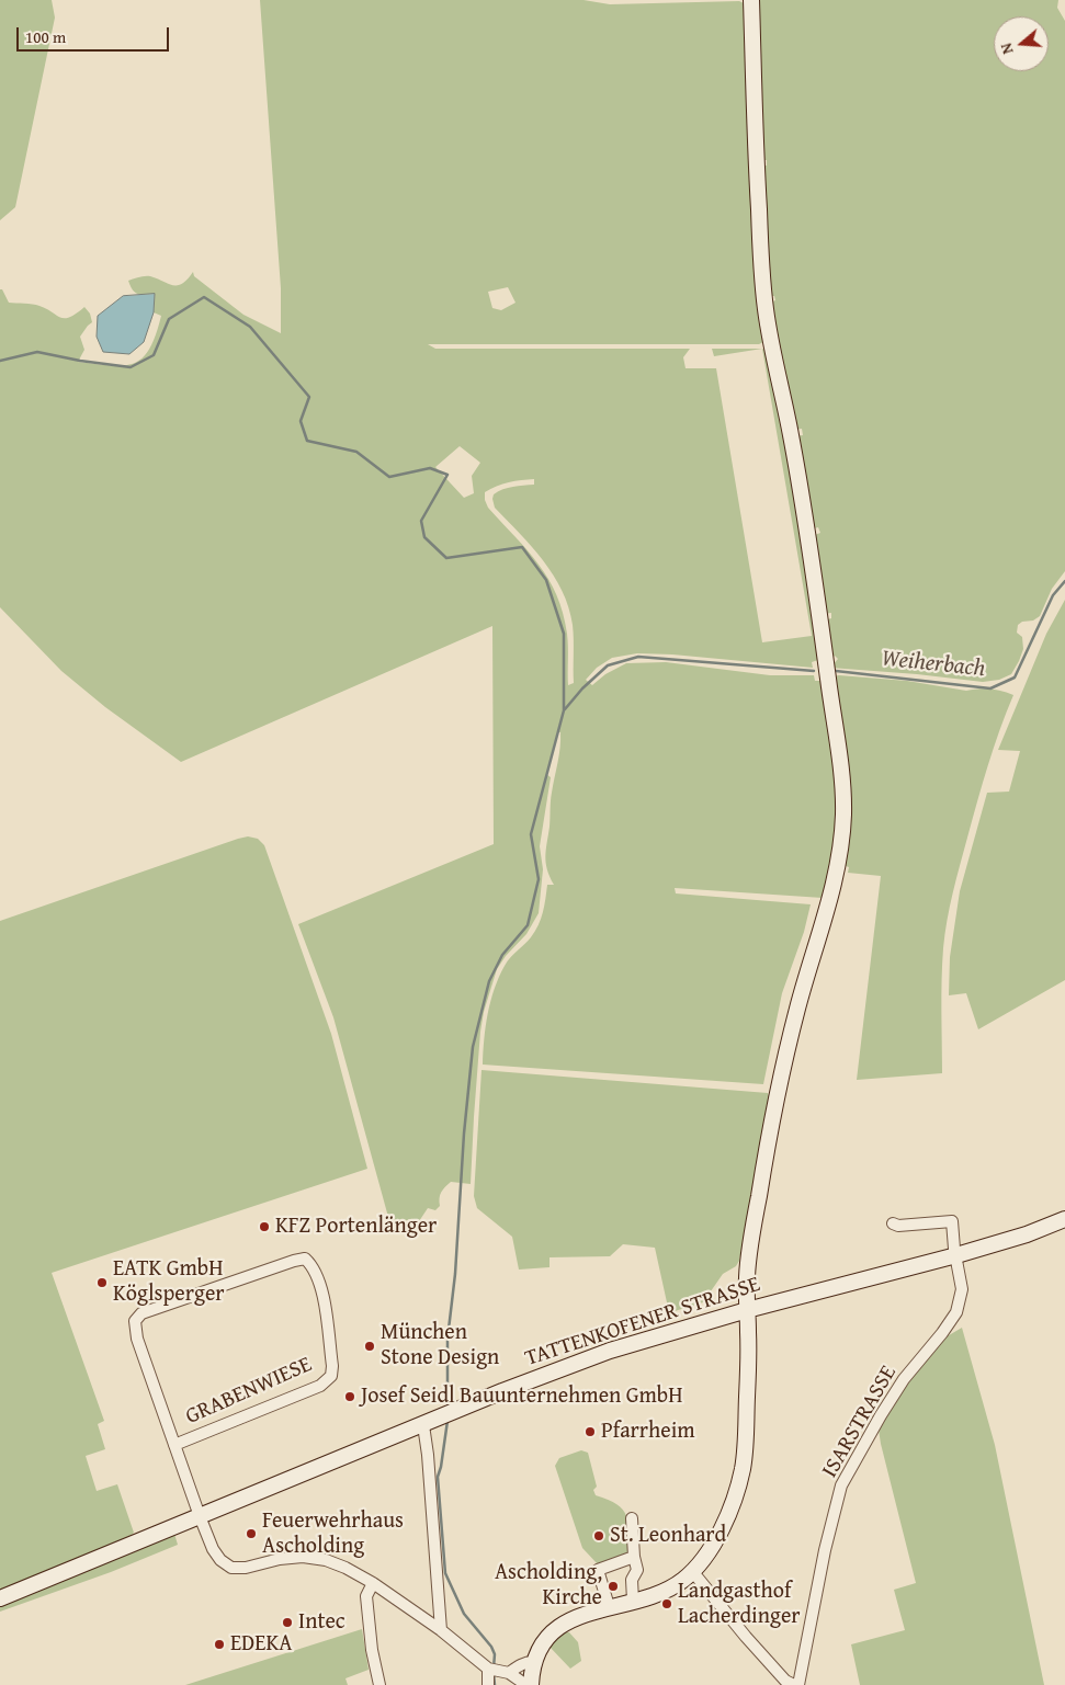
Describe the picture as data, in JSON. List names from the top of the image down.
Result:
{
  "streets": {
    "main road": ["TATTENKOFENER STRASSE"],
    "street": ["GRABENWIESE", "ISARSTRASSE"]
  },
  "crossings": [
    ["TATTENKOFENER STRASSE", "GRABENWIESE"],
    ["TATTENKOFENER STRASSE", "ISARSTRASSE"]
  ],
  "water": ["Weiherbach"],
  "places": [
    "KFZ Portenlänger",
    "EATK GmbH Köglsperger",
    "München Stone Design",
    "Josef Seidl Bauunternehmen GmbH",
    "Pfarrheim",
    "Feuerwehrhaus Ascholding",
    "St. Leonhard",
    "Ascholding, Kirche",
    "Landgasthof Lacherdinger",
    "Intec",
    "EDEKA"
  ],
  "scale_bar": "100 m",
  "north": "left"
}
